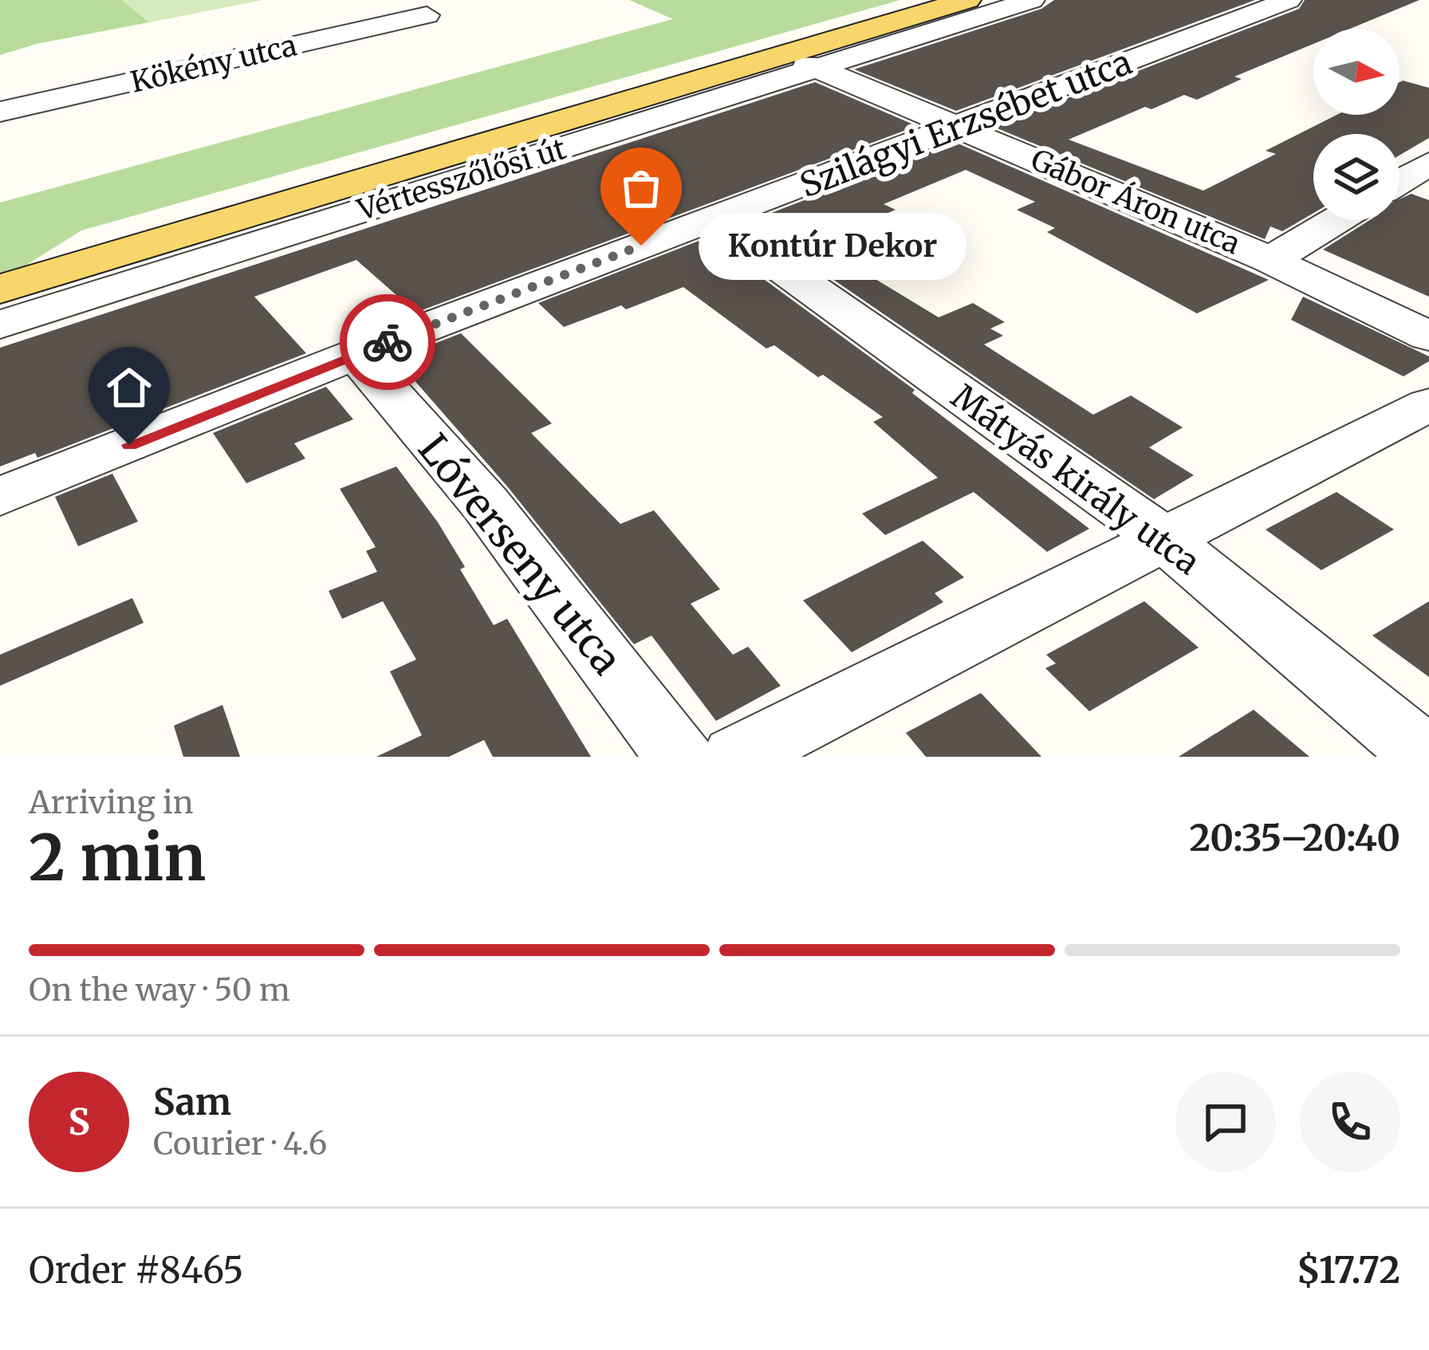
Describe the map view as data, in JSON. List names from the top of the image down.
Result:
{
  "streets": {
    "main road": ["Vértesszőlősi út"],
    "street": [
      "Kökény utca",
      "Szilágyi Erzsébet utca",
      "Gábor Áron utca",
      "Mátyás király utca",
      "Lóverseny utca"
    ]
  },
  "crossings": [
    ["Szilágyi Erzsébet utca", "Gábor Áron utca"],
    ["Szilágyi Erzsébet utca", "Mátyás király utca"],
    ["Szilágyi Erzsébet utca", "Lóverseny utca"],
    ["Vértesszőlősi út", "Gábor Áron utca"]
  ],
  "places": ["Kontúr Dekor"],
  "north": "right",
  "page": {
    "bubble": "Kontúr Dekor",
    "heading": ["2 min", "Arriving in", "20:35–20:40"],
    "panel": [
      "Sam",
      "Courier · 4.6",
      "Order #8465",
      "$17.72"
    ],
    "bar": "On the way · 50 m",
    "round": "S"
  }
}
